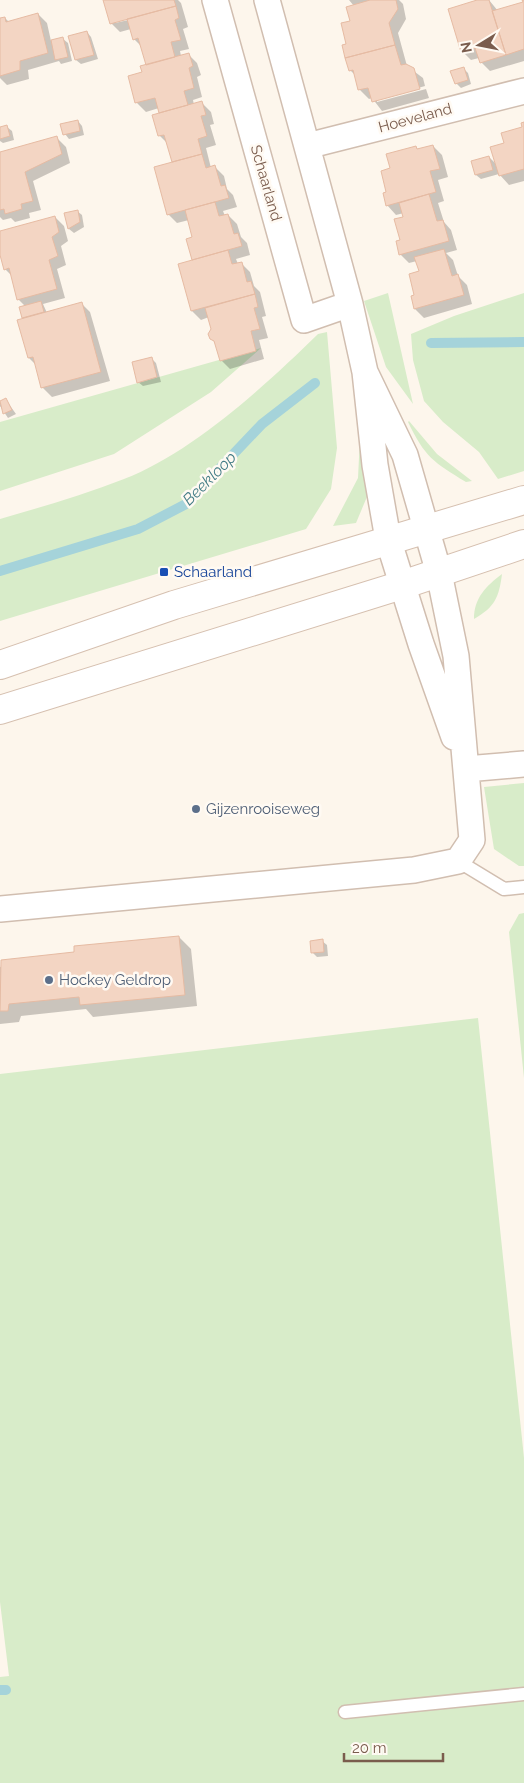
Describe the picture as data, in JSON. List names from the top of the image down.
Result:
{
  "streets": {
    "street": ["Hoeveland", "Schaarland"]
  },
  "water": ["Beekloop"],
  "places": {
    "transit": ["Schaarland"],
    "other": ["Gijzenrooiseweg", "Hockey Geldrop"]
  },
  "scale_bar": "20 m",
  "north": "left"
}
